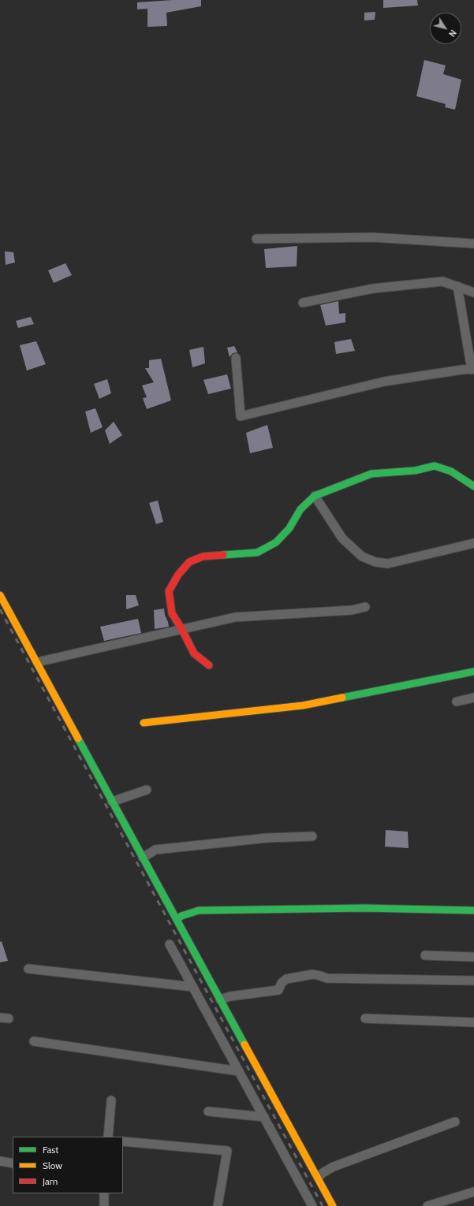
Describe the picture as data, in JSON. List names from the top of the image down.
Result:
{
  "legend": ["Fast", "Slow", "Jam"],
  "north": "bottom right"
}
